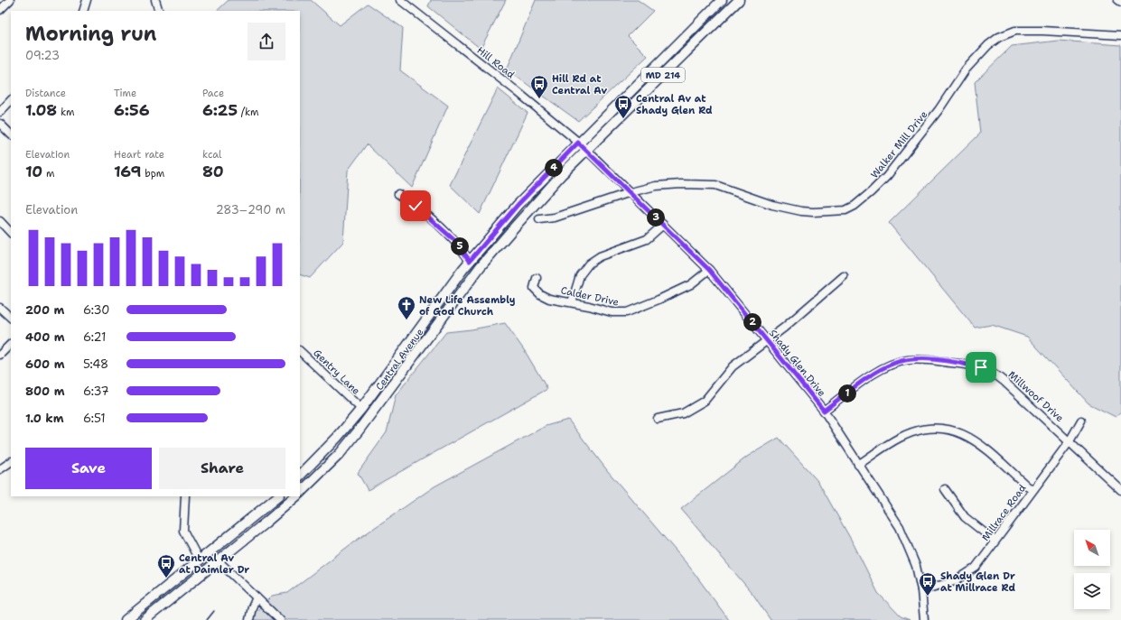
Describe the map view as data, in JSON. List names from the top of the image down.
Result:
{
  "streets": {
    "main road": ["MD 214", "Central Avenue"],
    "street": [
      "Hill Road",
      "Walker Mill Drive",
      "Calder Drive",
      "Shady Glen Drive",
      "Gentry Lane",
      "Millwoof Drive",
      "Millrace Road"
    ]
  },
  "crossings": [
    ["Hill Road", "Central Avenue"],
    ["Hill Road", "Shady Glen Drive"],
    ["Walker Mill Drive", "Shady Glen Drive"],
    ["Calder Drive", "Shady Glen Drive"],
    ["Central Avenue", "Shady Glen Drive"],
    ["Central Avenue", "Gentry Lane"],
    ["Shady Glen Drive", "Millwoof Drive"],
    ["Shady Glen Drive", "Millrace Road"],
    ["Millwoof Drive", "Millrace Road"]
  ],
  "places": {
    "bus stop": [
      "Hill Rd at Central Av",
      "Central Av at Shady Glen Rd",
      "Central Av at Daimler Dr",
      "Shady Glen Dr at Millrace Rd"
    ],
    "church": ["New Life Assembly of God Church"]
  },
  "north": "top left",
  "page": {
    "heading": ["Morning run", "09:23"],
    "stats": [
      ["Distance", "1.08 km"],
      ["Time", "6:56"],
      ["Pace", "6:25 /km"],
      ["Elevation", "10 m"],
      ["Heart rate", "169 bpm"],
      ["kcal", "80"]
    ],
    "pins": [
      "4",
      "3",
      "5",
      "2",
      "1"
    ],
    "chart": ["Elevation", "283–290 m"],
    "list": [
      {
        "name": "200 m",
        "note": "6:30"
      },
      {
        "name": "400 m",
        "note": "6:21"
      },
      {
        "name": "600 m",
        "note": "5:48"
      },
      {
        "name": "800 m",
        "note": "6:37"
      },
      {
        "name": "1.0 km",
        "note": "6:51"
      }
    ],
    "buttons": ["Save", "Share"]
  }
}
